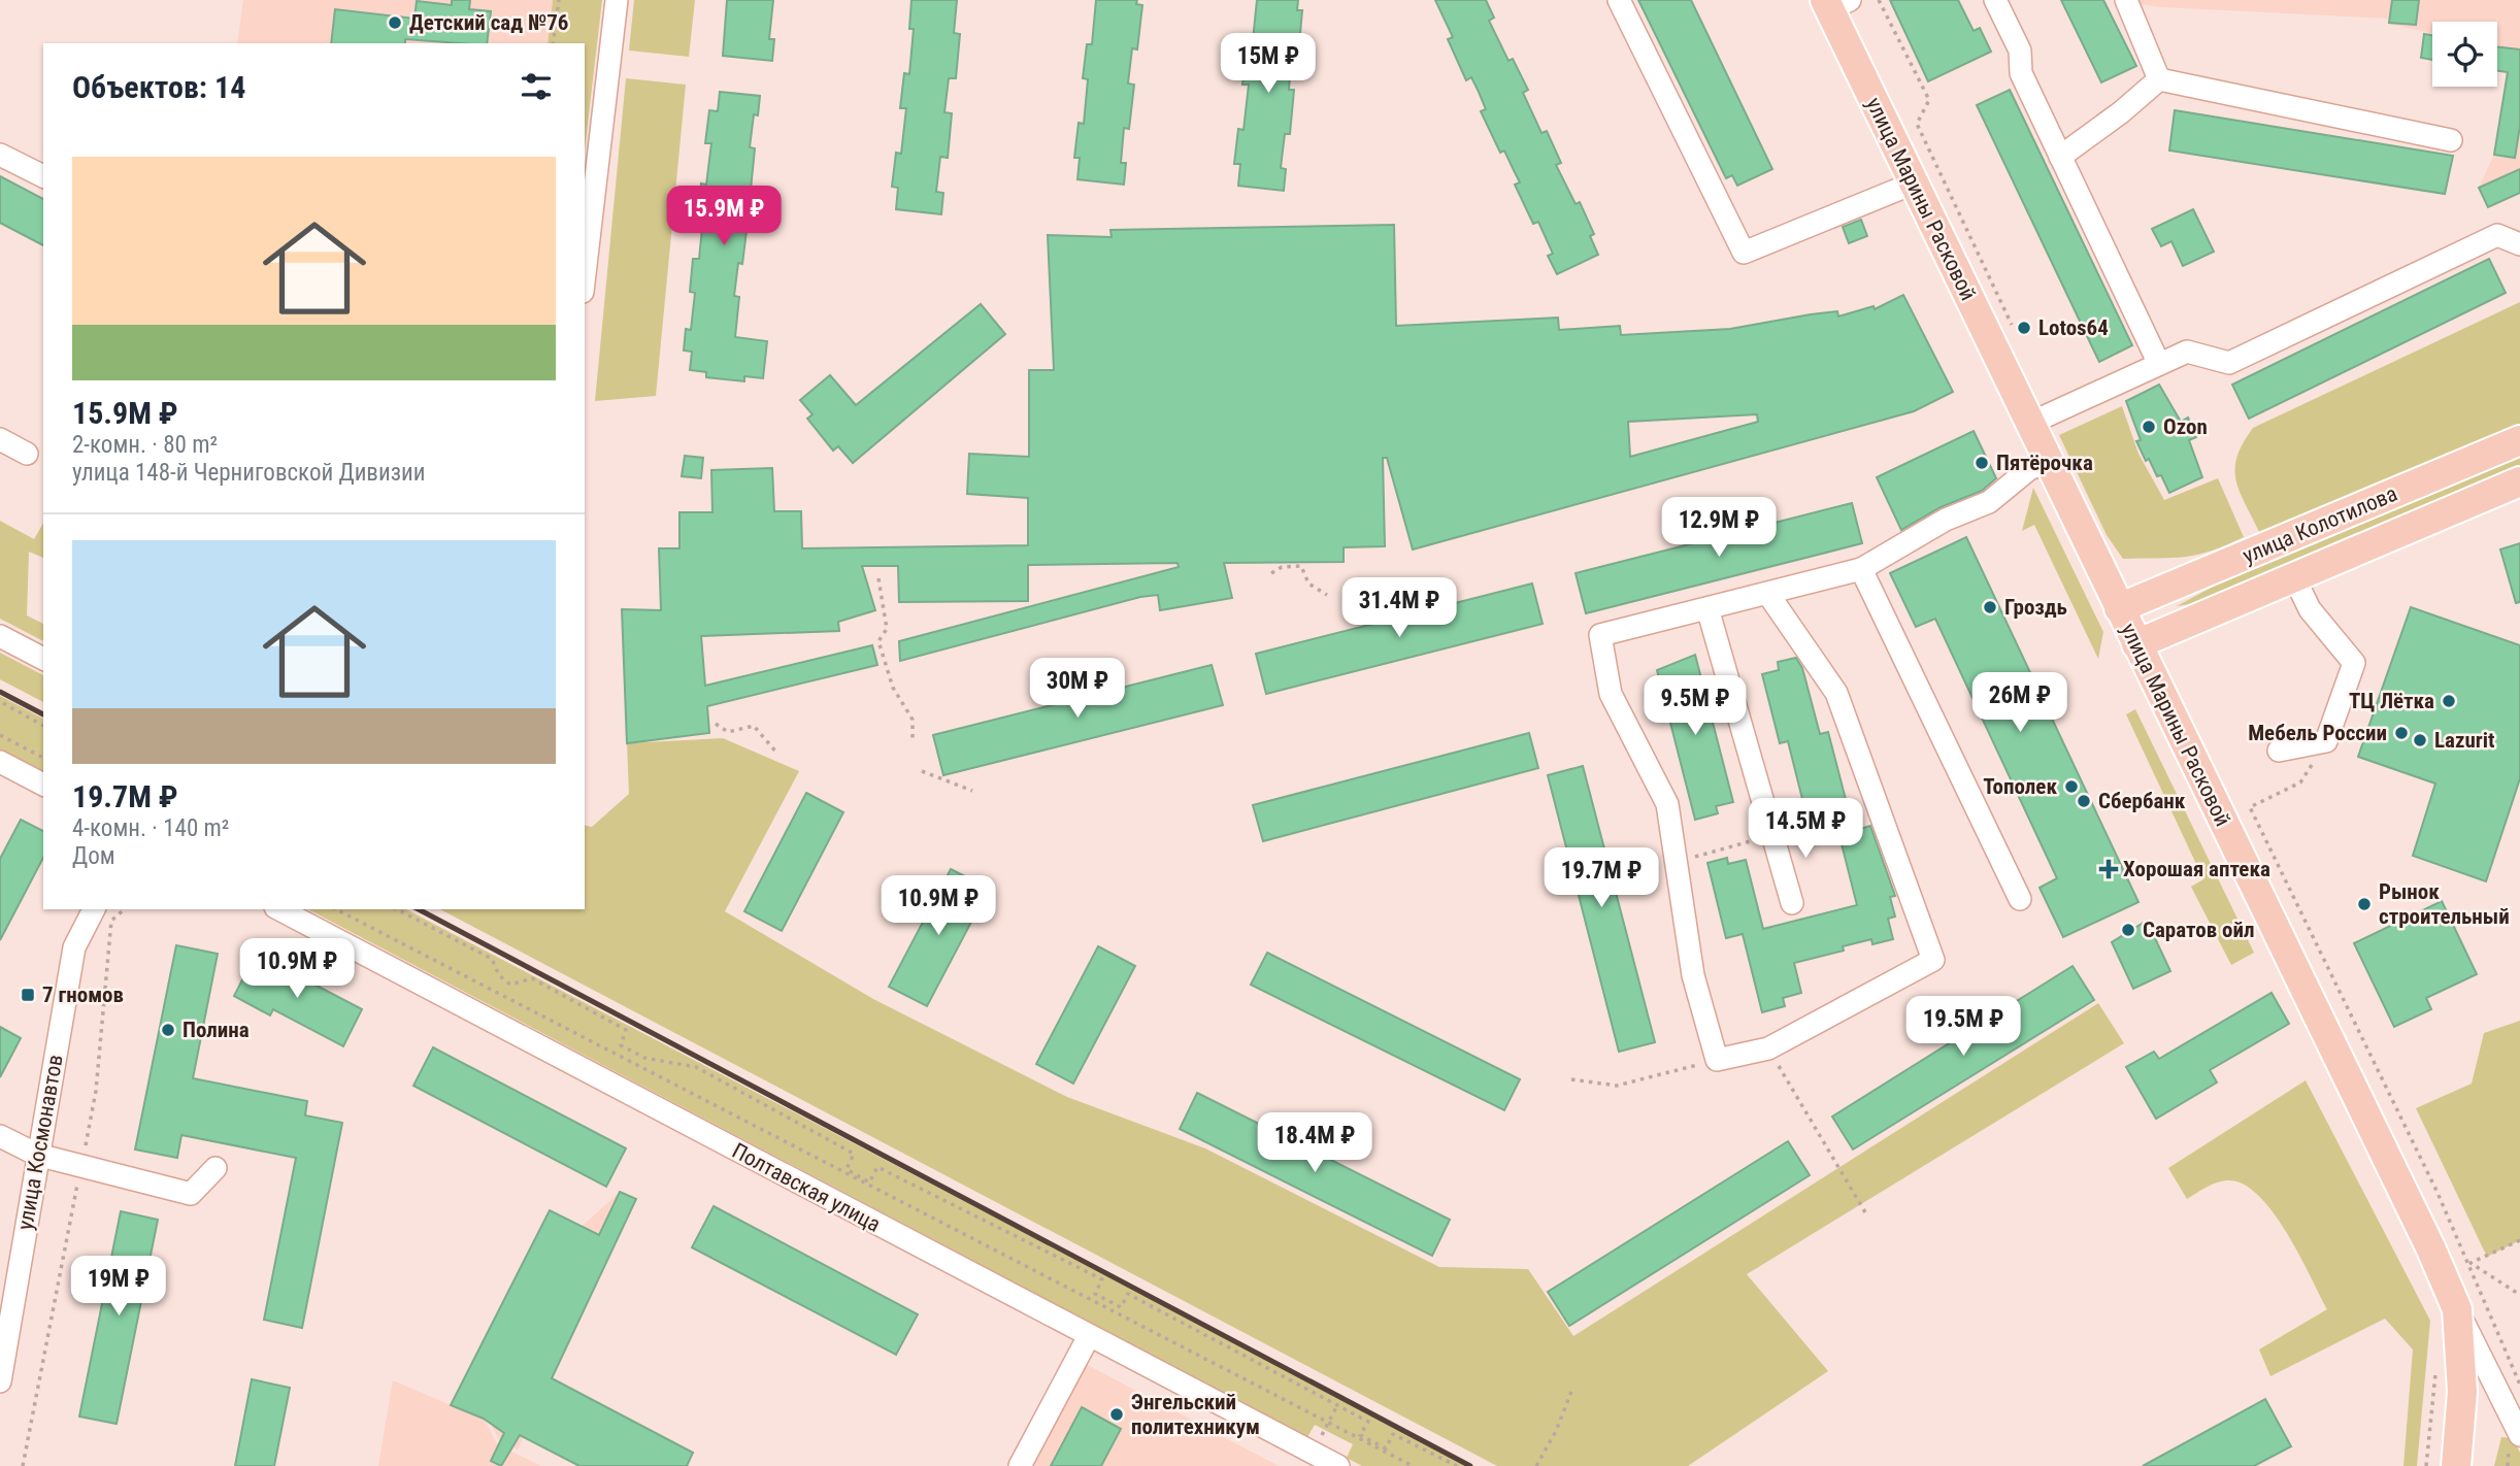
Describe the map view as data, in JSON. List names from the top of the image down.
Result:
{
  "streets": {
    "main road": ["улица Марины Расковой", "улица Колотилова"],
    "street": ["улица Космонавтов", "Полтавская улица"]
  },
  "crossings": [
    ["улица Марины Расковой", "улица Колотилова"]
  ],
  "places": {
    "other": [
      "Детский сад №76",
      "Lotos64",
      "Ozon",
      "Пятёрочка",
      "Гроздь",
      "ТЦ Лётка",
      "Мебель России",
      "Lazurit",
      "Тополек",
      "Сбербанк",
      "Рынок строительный",
      "Саратов ойл",
      "Полина",
      "Энгельский политехникум"
    ],
    "health": ["Хорошая аптека"],
    "transit": ["7 гномов"]
  },
  "page": {
    "price": [
      "15M ₽",
      "15.9M ₽",
      "12.9M ₽",
      "31.4M ₽",
      "30M ₽",
      "26M ₽",
      "9.5M ₽",
      "14.5M ₽",
      "19.7M ₽",
      "10.9M ₽",
      "10.9M ₽",
      "19.5M ₽",
      "18.4M ₽",
      "19M ₽"
    ],
    "heading": "Объектов: 14",
    "list": [
      {
        "name": "15.9M ₽",
        "note": "2-комн. · 80 m² · улица 148-й Черниговской Дивизии"
      },
      {
        "name": "19.7M ₽",
        "note": "4-комн. · 140 m² · Дом"
      }
    ]
  }
}
